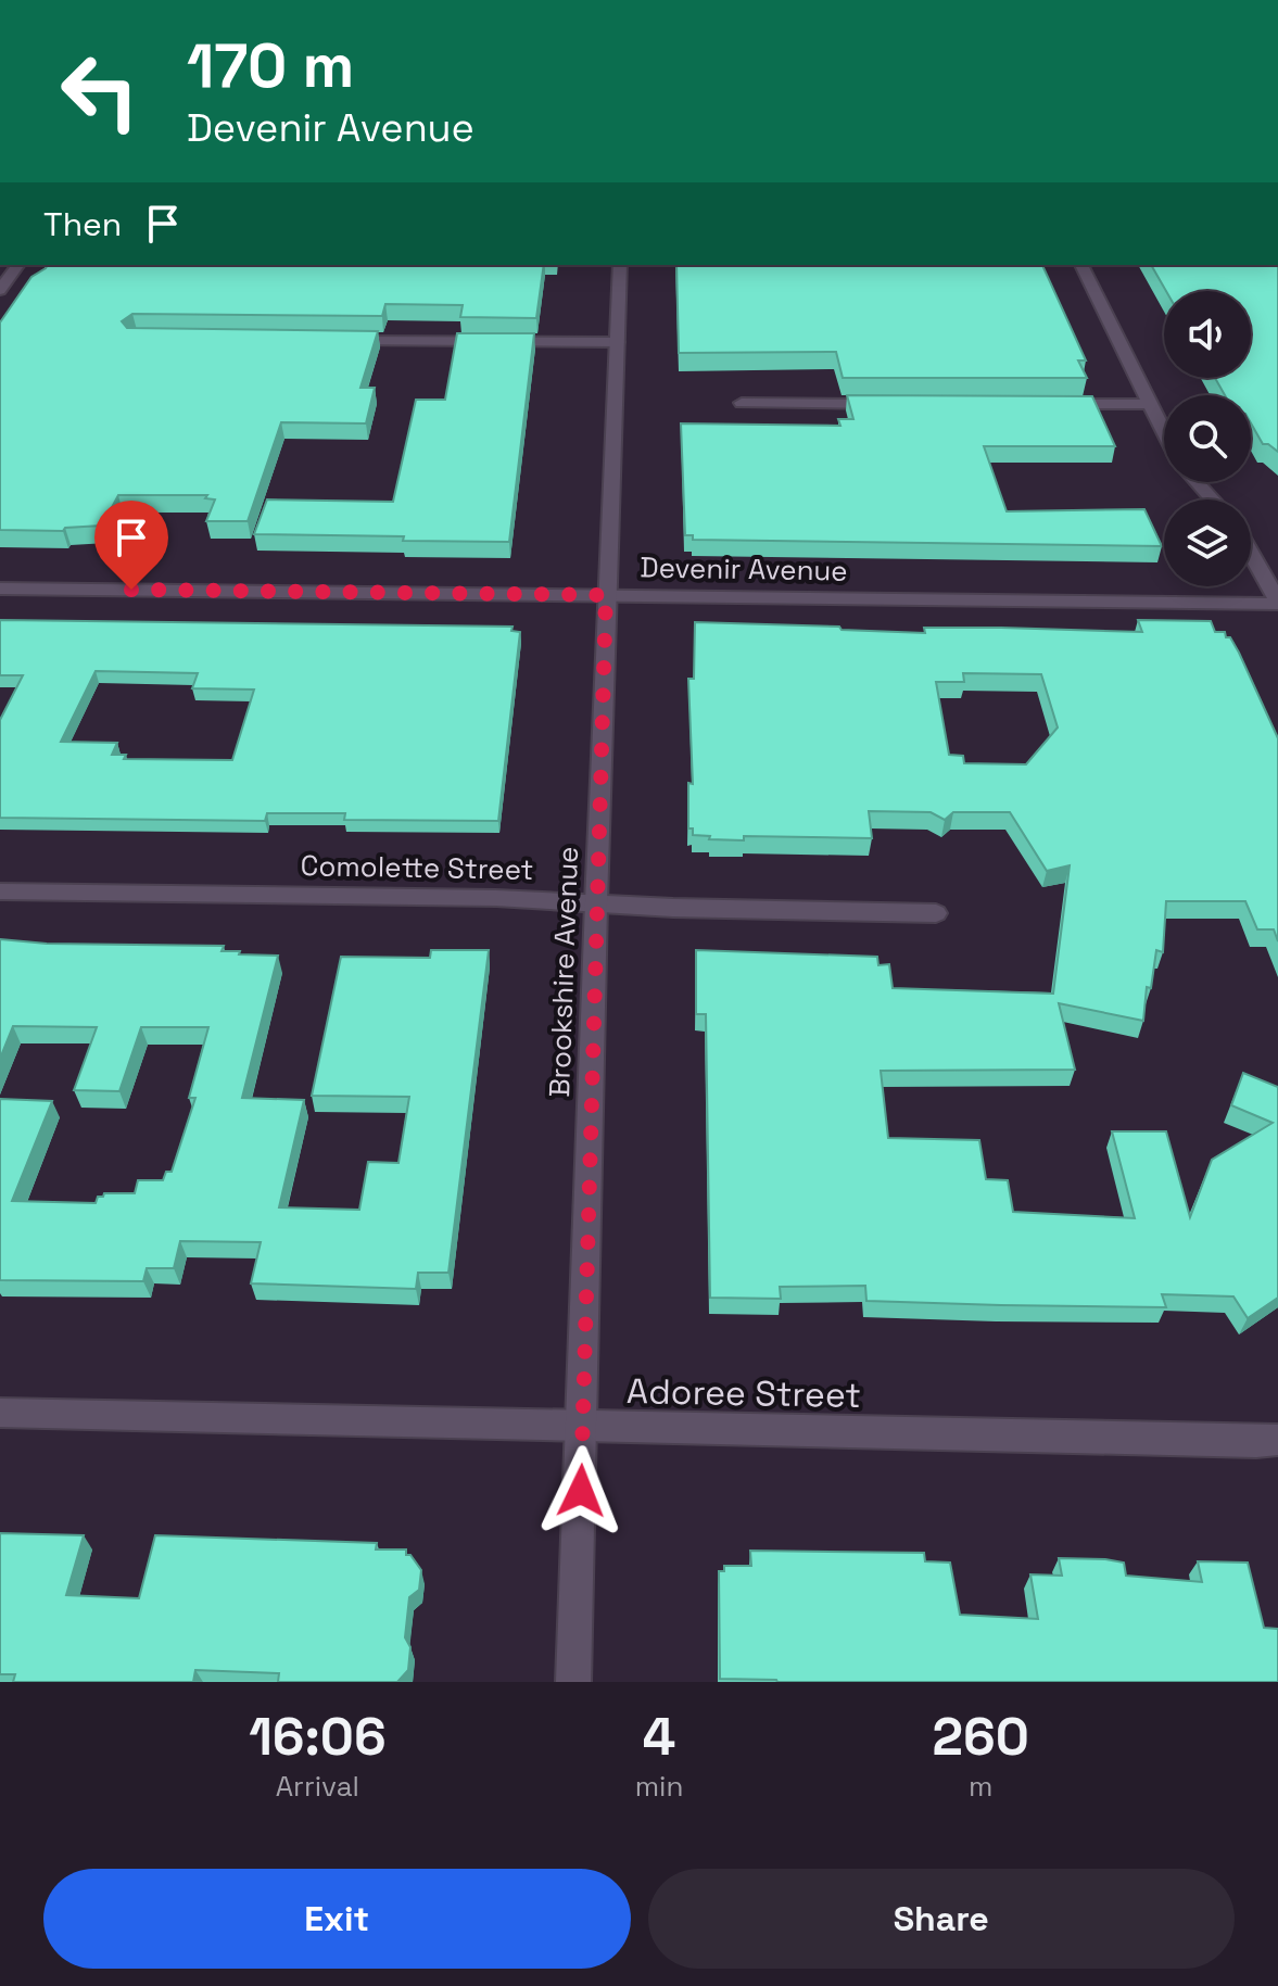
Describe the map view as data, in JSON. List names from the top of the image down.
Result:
{
  "streets": {
    "street": [
      "Devenir Avenue",
      "Comolette Street",
      "Brookshire Avenue",
      "Adoree Street"
    ]
  },
  "crossings": [
    ["Devenir Avenue", "Brookshire Avenue"],
    ["Comolette Street", "Brookshire Avenue"],
    ["Brookshire Avenue", "Adoree Street"]
  ],
  "page": {
    "turn": ["170 m", "Devenir Avenue"],
    "then": "Then",
    "eta": [
      "16:06",
      "Arrival",
      "4",
      "min",
      "260",
      "m"
    ],
    "buttons": ["Exit", "Share"]
  }
}
